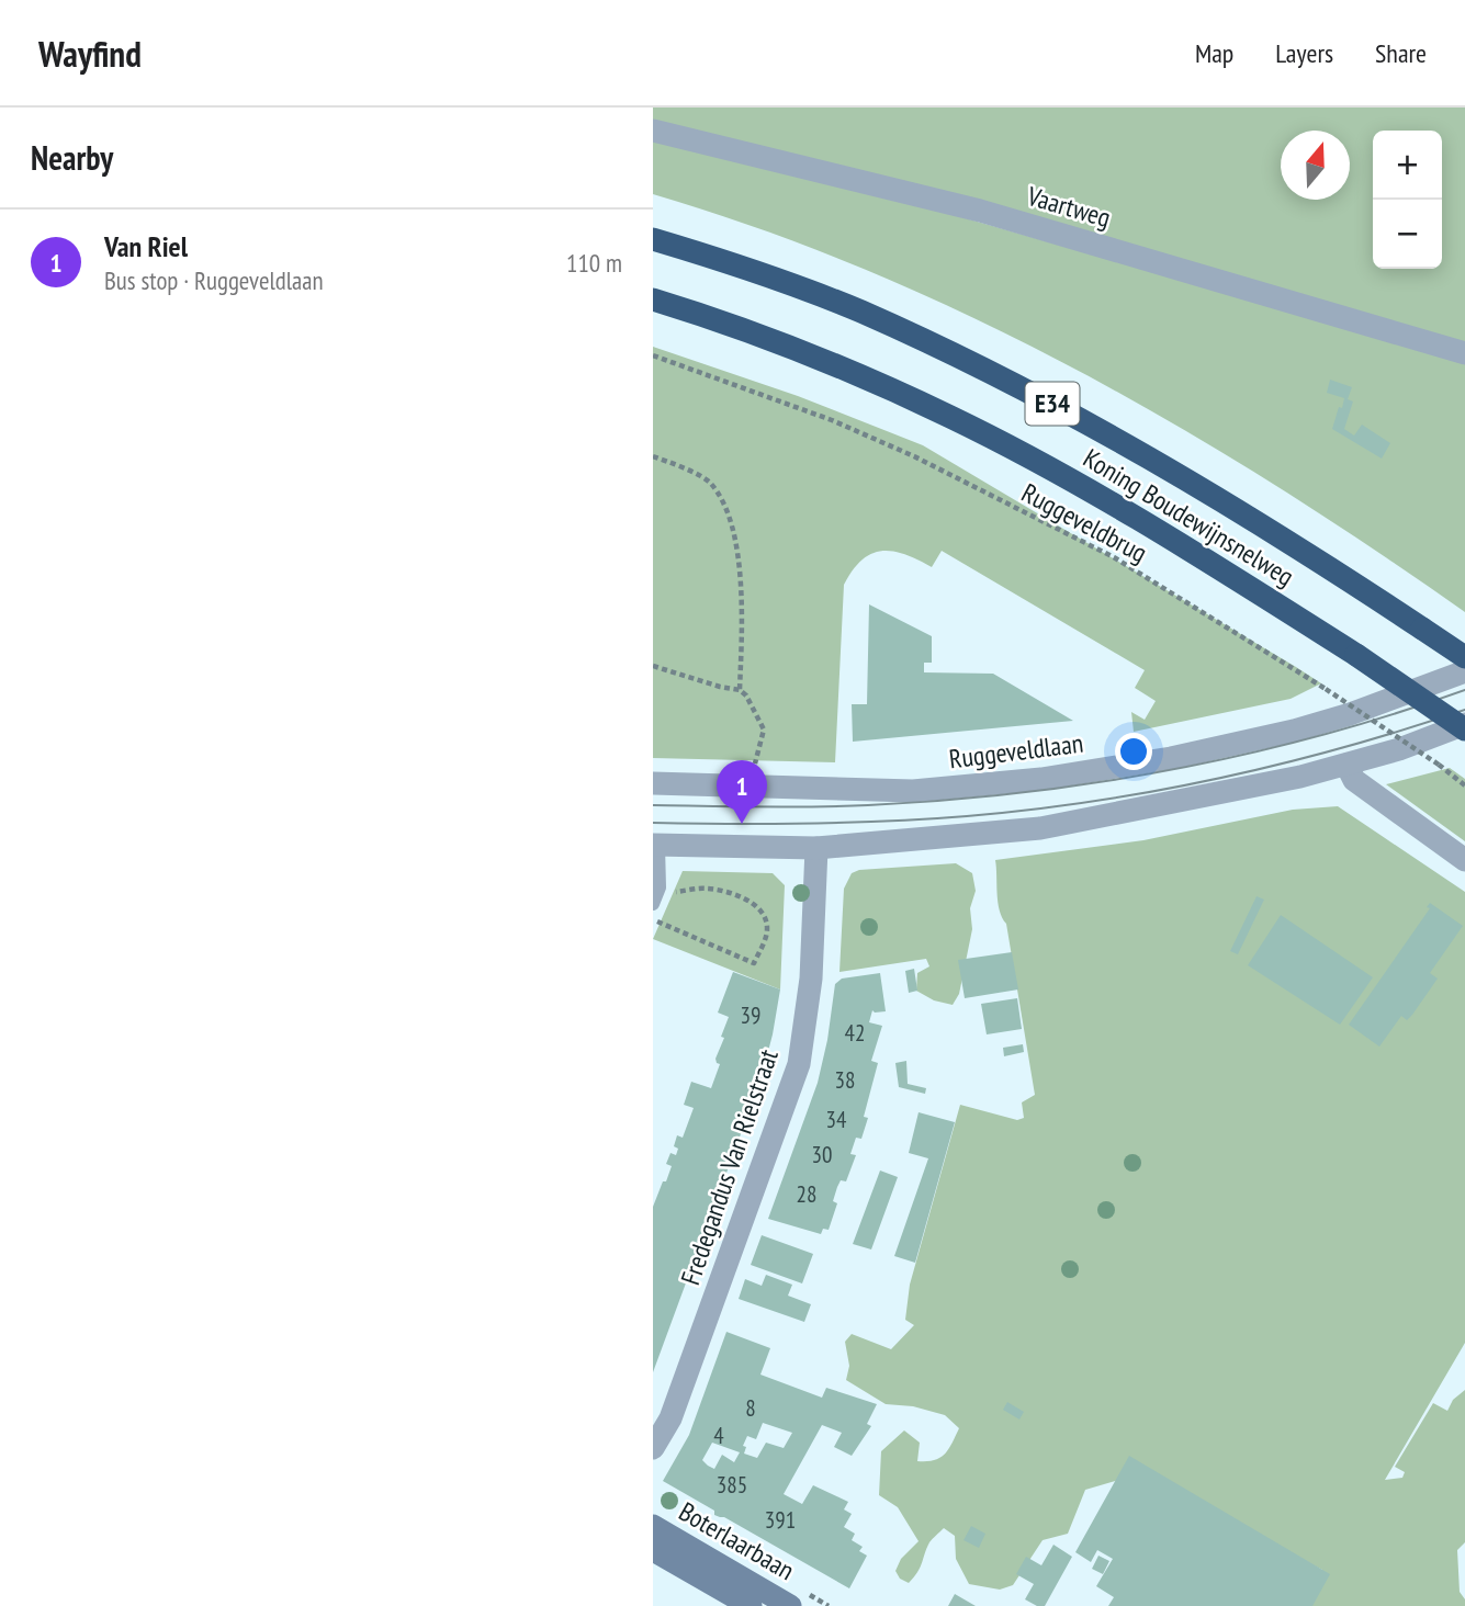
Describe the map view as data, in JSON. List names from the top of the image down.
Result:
{
  "streets": {
    "highway": ["E34", "Koning Boudewijnsnelweg"],
    "main road": ["Boterlaarbaan"],
    "street": ["Vaartweg", "Ruggeveldlaan", "Fredegandus Van Rielstraat"],
    "path": ["Ruggeveldbrug"]
  },
  "house_numbers": [
    "39",
    "42",
    "38",
    "34",
    "30",
    "28",
    "8",
    "4",
    "385",
    "391"
  ],
  "north": "top",
  "page": {
    "header": "Wayfind",
    "nav": ["Map", "Layers", "Share"],
    "heading": "Nearby",
    "map_buttons": ["+", "−"],
    "list": [
      {
        "mark": "1",
        "name": "Van Riel",
        "note": "Bus stop · Ruggeveldlaan",
        "value": "110 m"
      }
    ],
    "pins": "1"
  }
}
